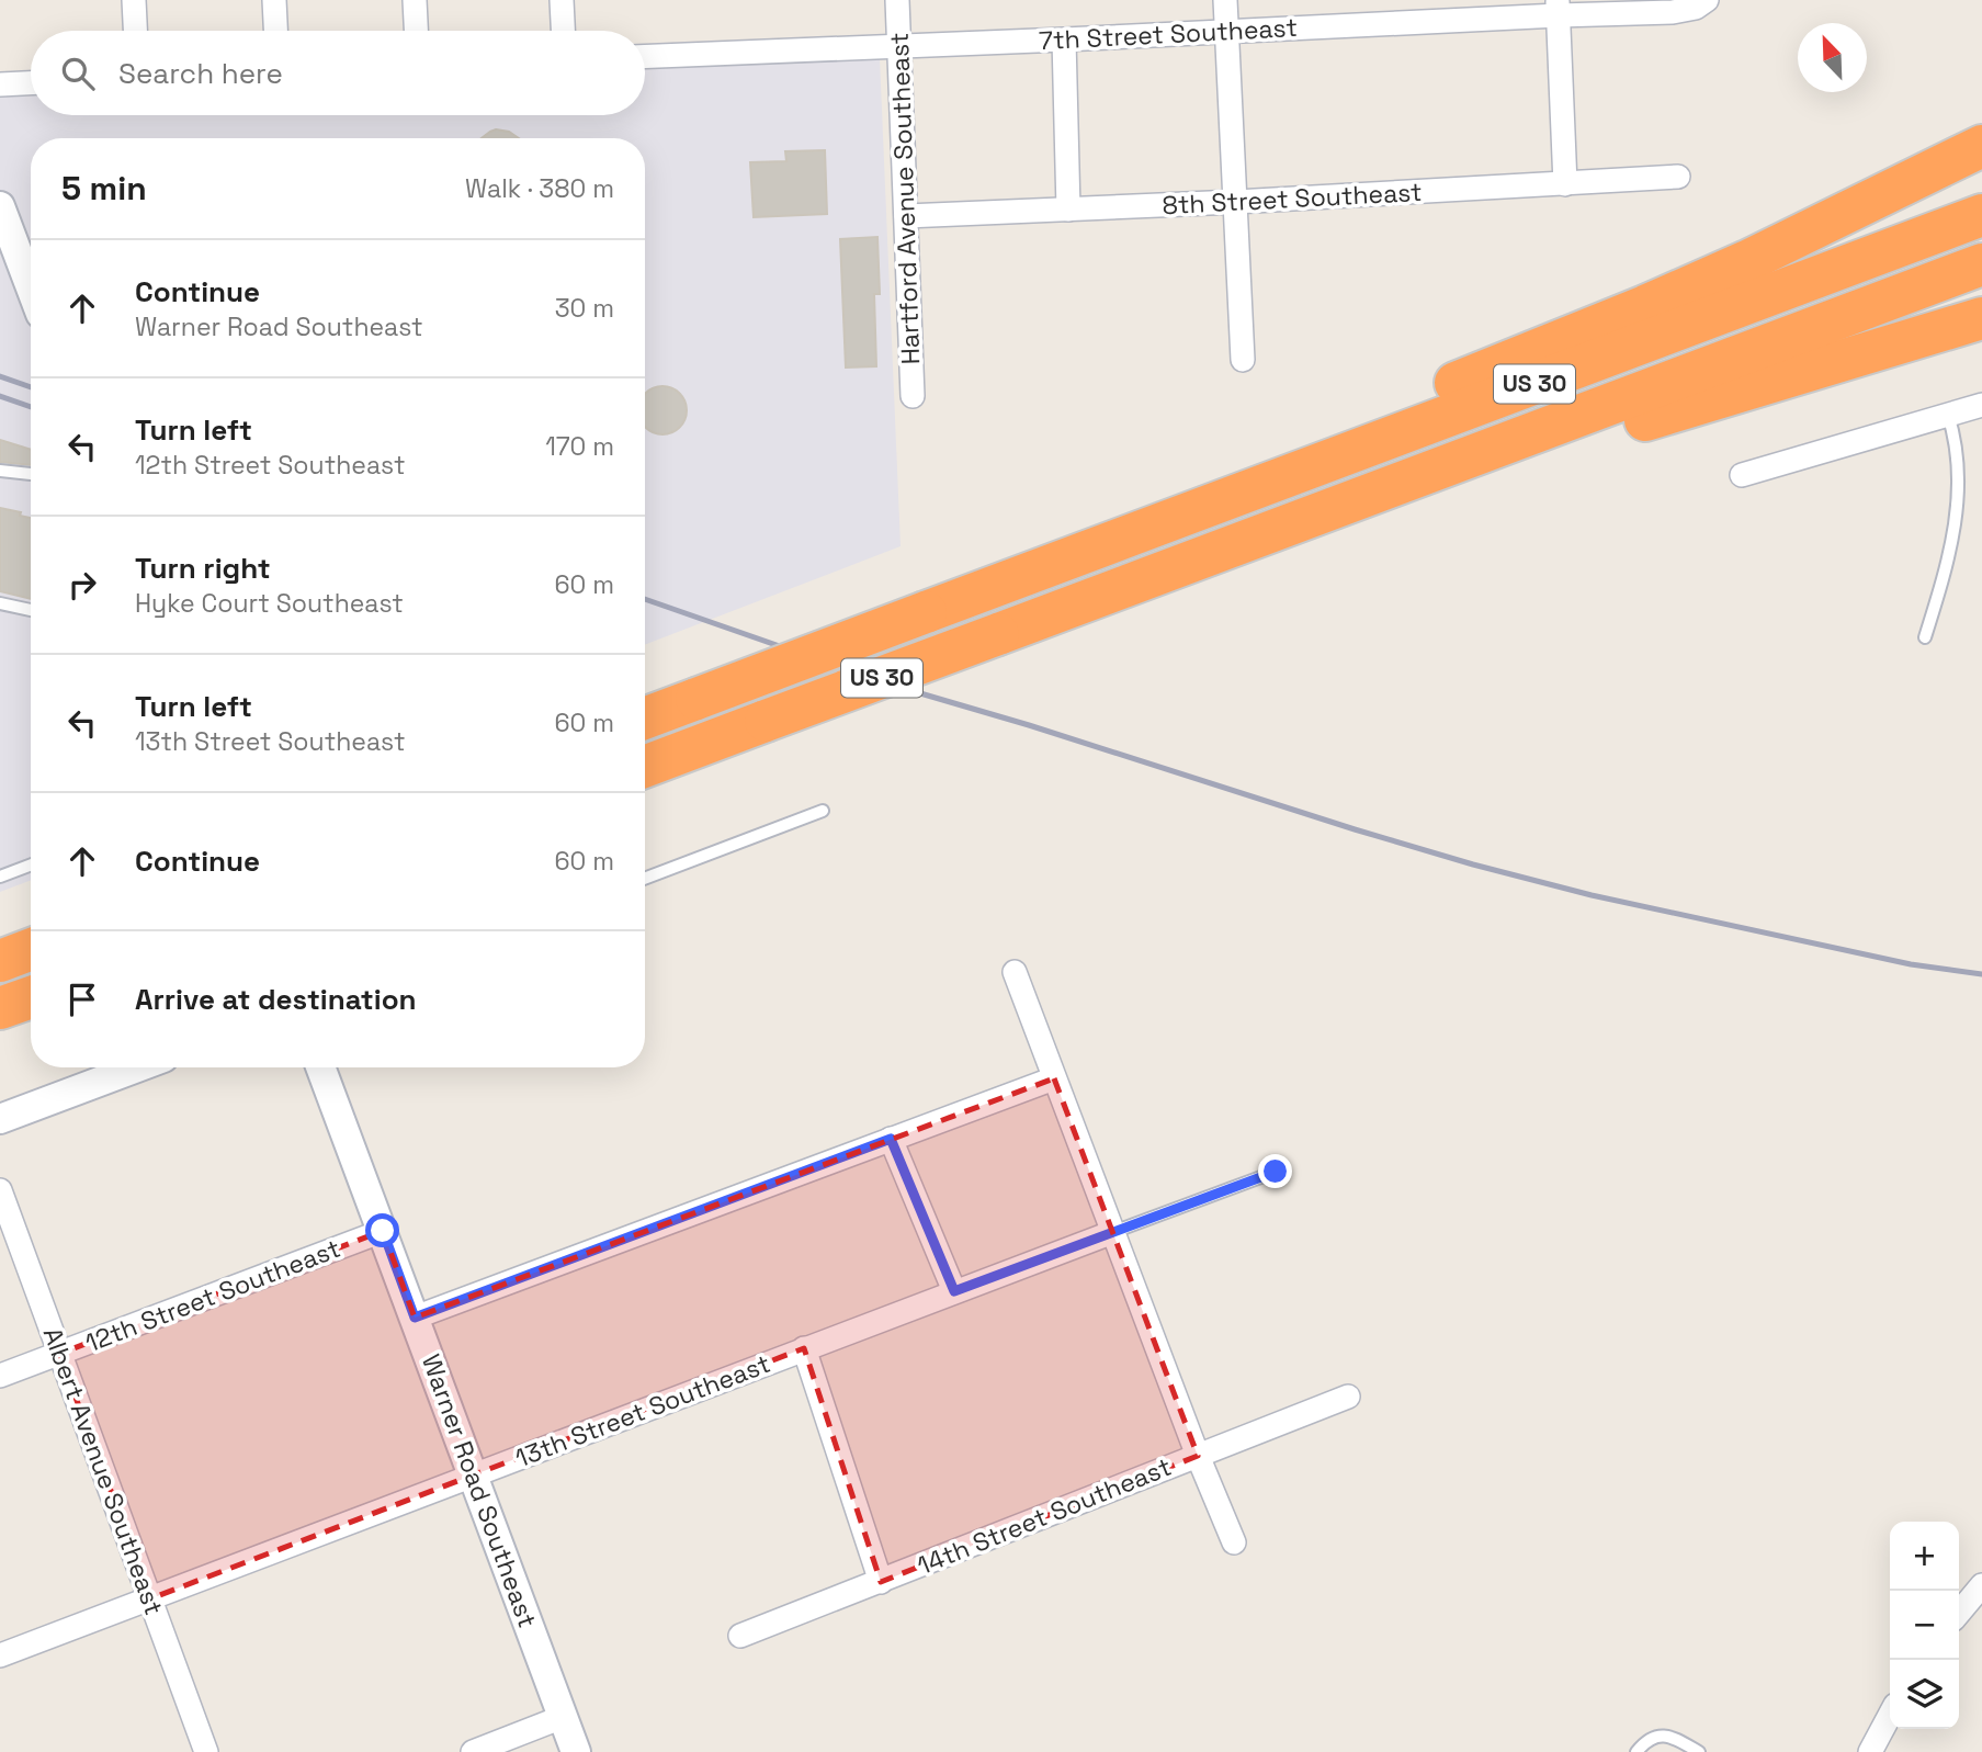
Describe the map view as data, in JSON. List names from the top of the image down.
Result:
{
  "streets": {
    "highway": ["US 30"],
    "street": [
      "7th Street Southeast",
      "Hartford Avenue Southeast",
      "8th Street Southeast",
      "12th Street Southeast",
      "13th Street Southeast",
      "Albert Avenue Southeast",
      "Warner Road Southeast",
      "14th Street Southeast"
    ]
  },
  "crossings": [
    ["7th Street Southeast", "Hartford Avenue Southeast"],
    ["Hartford Avenue Southeast", "8th Street Southeast"],
    ["12th Street Southeast", "Albert Avenue Southeast"],
    ["12th Street Southeast", "Warner Road Southeast"],
    ["13th Street Southeast", "Albert Avenue Southeast"],
    ["13th Street Southeast", "Warner Road Southeast"]
  ],
  "north": "top left",
  "page": {
    "search": "Search here",
    "heading": ["5 min", "Walk · 380 m"],
    "list": [
      ["Continue", "Warner Road Southeast", "30 m"],
      ["Turn left", "12th Street Southeast", "170 m"],
      ["Turn right", "Hyke Court Southeast", "60 m"],
      ["Turn left", "13th Street Southeast", "60 m"],
      ["Continue", "60 m"],
      "Arrive at destination"
    ],
    "map_buttons": ["+", "−"]
  }
}
